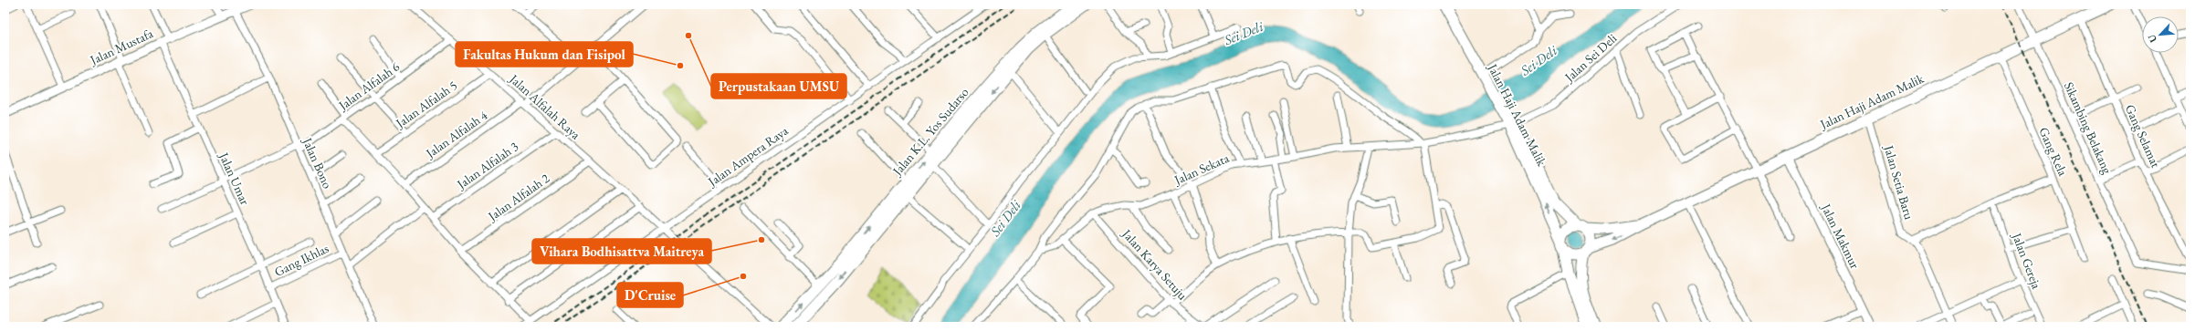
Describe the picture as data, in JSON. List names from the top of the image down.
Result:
{
  "streets": {
    "main road": ["Jalan Haji Adam Malik", "Jalan K.L. Yos Sudarso"],
    "street": [
      "Jalan Mustafa",
      "Jalan Sei Deli",
      "Jalan Alfalah 6",
      "Jalan Alfalah 5",
      "Jalan Alfalah Raya",
      "Sikambing Belakang",
      "Jalan Alfalah 4",
      "Gang Selamat",
      "Gang Rela",
      "Jalan Ampera Raya",
      "Jalan Bono",
      "Jalan Alfalah 3",
      "Jalan Sekata",
      "Jalan Umar",
      "Jalan Setia Baru",
      "Jalan Alfalah 2",
      "Jalan Makmur",
      "Gang Ikhlas",
      "Jalan Gereja",
      "Jalan Karya Setuju"
    ]
  },
  "crossings": [
    ["Jalan Mustafa", "Jalan Bono"],
    ["Jalan Mustafa", "Jalan Umar"],
    ["Jalan Sei Deli", "Jalan Haji Adam Malik"],
    ["Jalan Sei Deli", "Jalan Sekata"],
    ["Jalan Alfalah 6", "Jalan Alfalah Raya"],
    ["Jalan Alfalah 6", "Jalan Bono"],
    ["Jalan Alfalah 6", "Jalan Umar"],
    ["Jalan Haji Adam Malik", "Sikambing Belakang"],
    ["Jalan Haji Adam Malik", "Gang Selamat"],
    ["Jalan Haji Adam Malik", "Gang Rela"],
    ["Jalan Haji Adam Malik", "Jalan Sekata"],
    ["Jalan Haji Adam Malik", "Jalan Setia Baru"],
    ["Jalan Haji Adam Malik", "Jalan Makmur"],
    ["Jalan Alfalah 5", "Jalan Alfalah Raya"],
    ["Jalan Alfalah Raya", "Jalan Alfalah 4"],
    ["Jalan Alfalah Raya", "Jalan Ampera Raya"],
    ["Jalan Alfalah Raya", "Jalan Alfalah 3"],
    ["Jalan Alfalah Raya", "Jalan Alfalah 2"],
    ["Jalan Bono", "Gang Ikhlas"],
    ["Jalan Sekata", "Jalan Karya Setuju"],
    ["Jalan Umar", "Gang Ikhlas"]
  ],
  "water": ["Sei Deli"],
  "places": [
    "Perpustakaan UMSU",
    "Fakultas Hukum dan Fisipol",
    "Vihara Bodhisattva Maitreya",
    "D'Cruise"
  ],
  "north": "bottom left"
}
